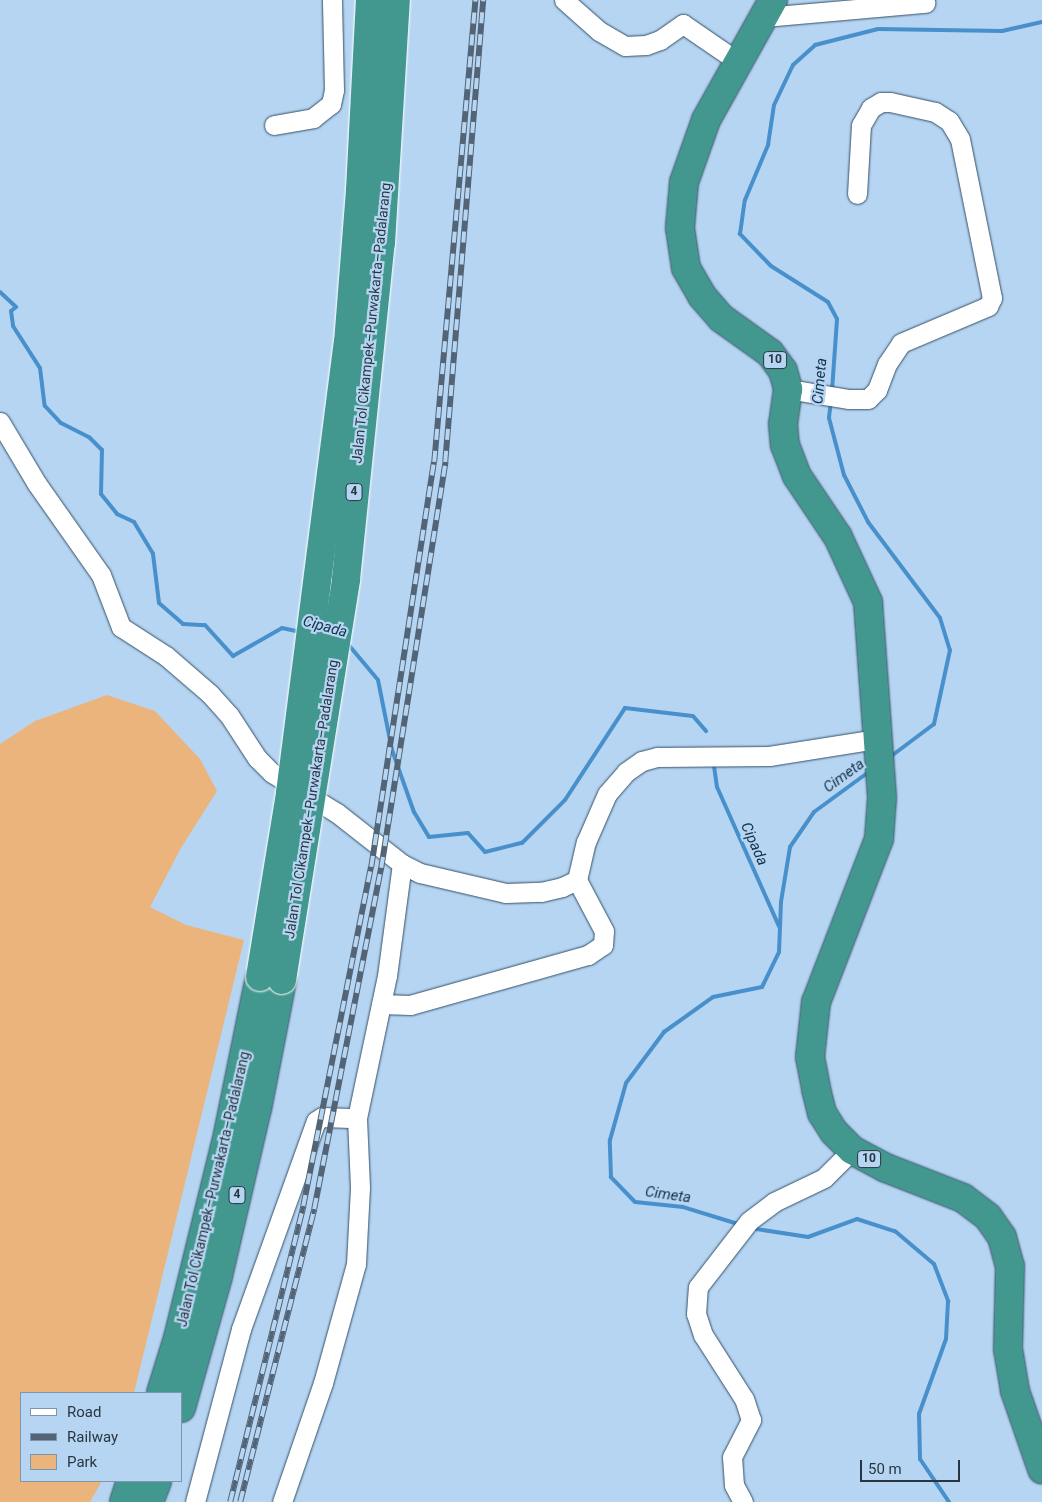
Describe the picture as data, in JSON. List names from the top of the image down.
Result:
{
  "streets": {
    "highway": ["Jalan Tol Cikampek–Purwakarta–Padalarang", "10", "4"]
  },
  "water": ["Cimeta", "Cipada"],
  "legend": ["Road", "Railway", "Park"],
  "scale_bar": "50 m"
}
